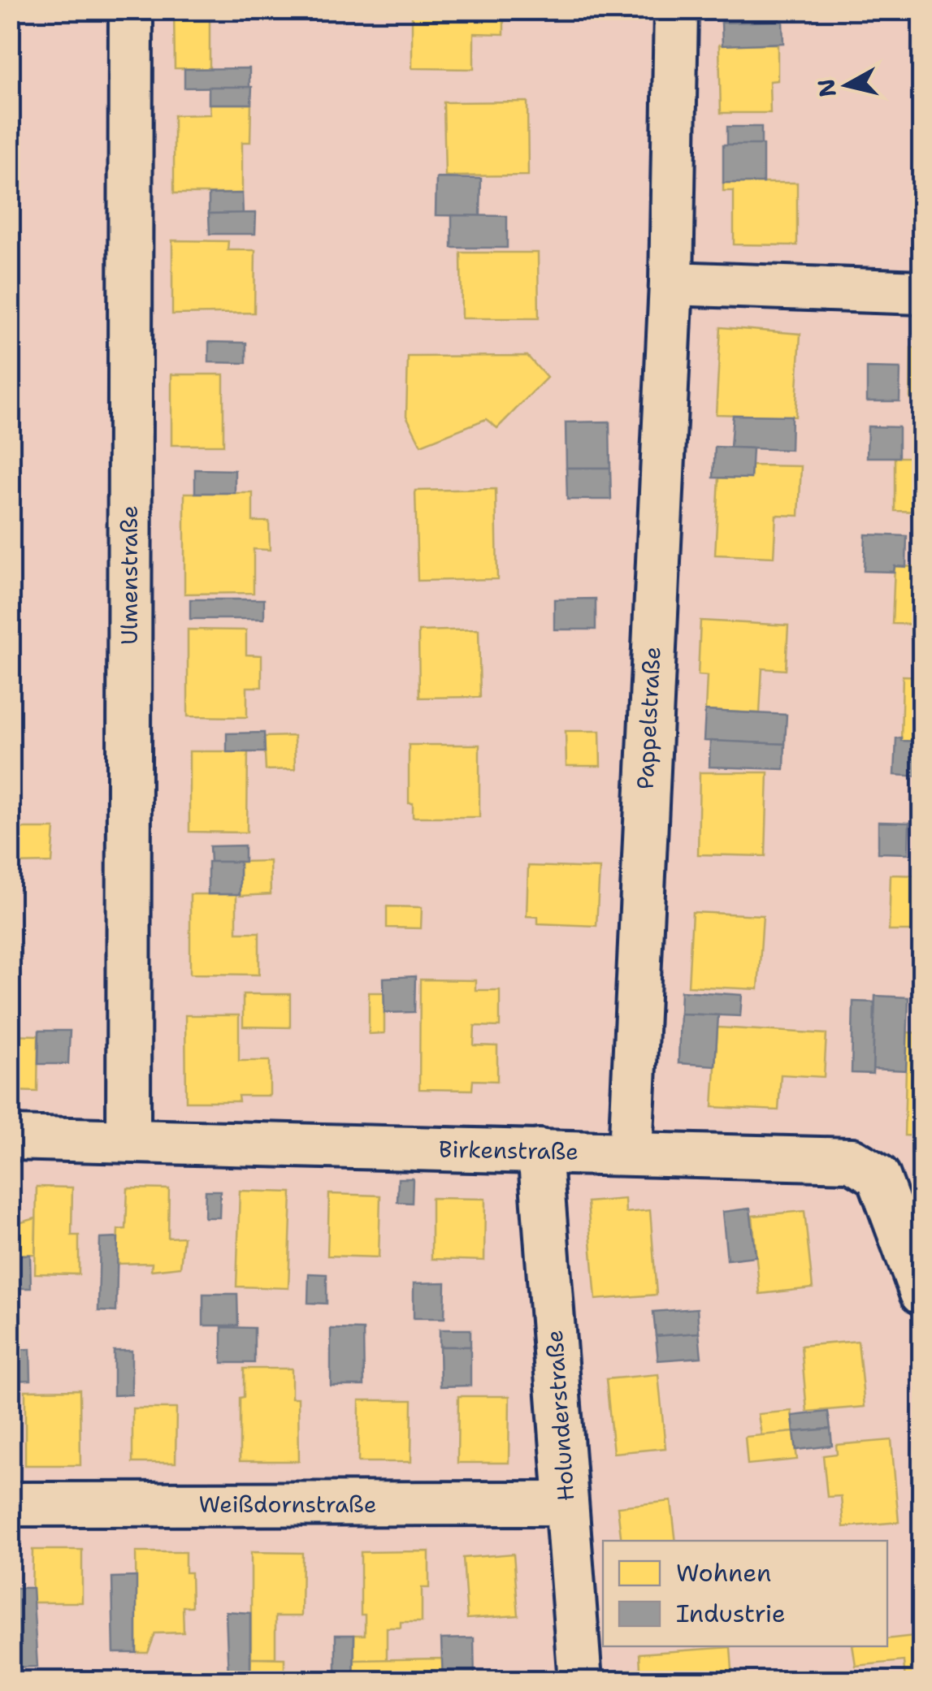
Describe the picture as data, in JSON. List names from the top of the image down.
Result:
{
  "streets": {
    "street": [
      "Ulmenstraße",
      "Pappelstraße",
      "Birkenstraße",
      "Holunderstraße",
      "Weißdornstraße"
    ]
  },
  "crossings": [
    ["Ulmenstraße", "Birkenstraße"],
    ["Pappelstraße", "Birkenstraße"],
    ["Birkenstraße", "Holunderstraße"],
    ["Holunderstraße", "Weißdornstraße"]
  ],
  "legend": ["Wohnen", "Industrie"],
  "north": "left"
}
